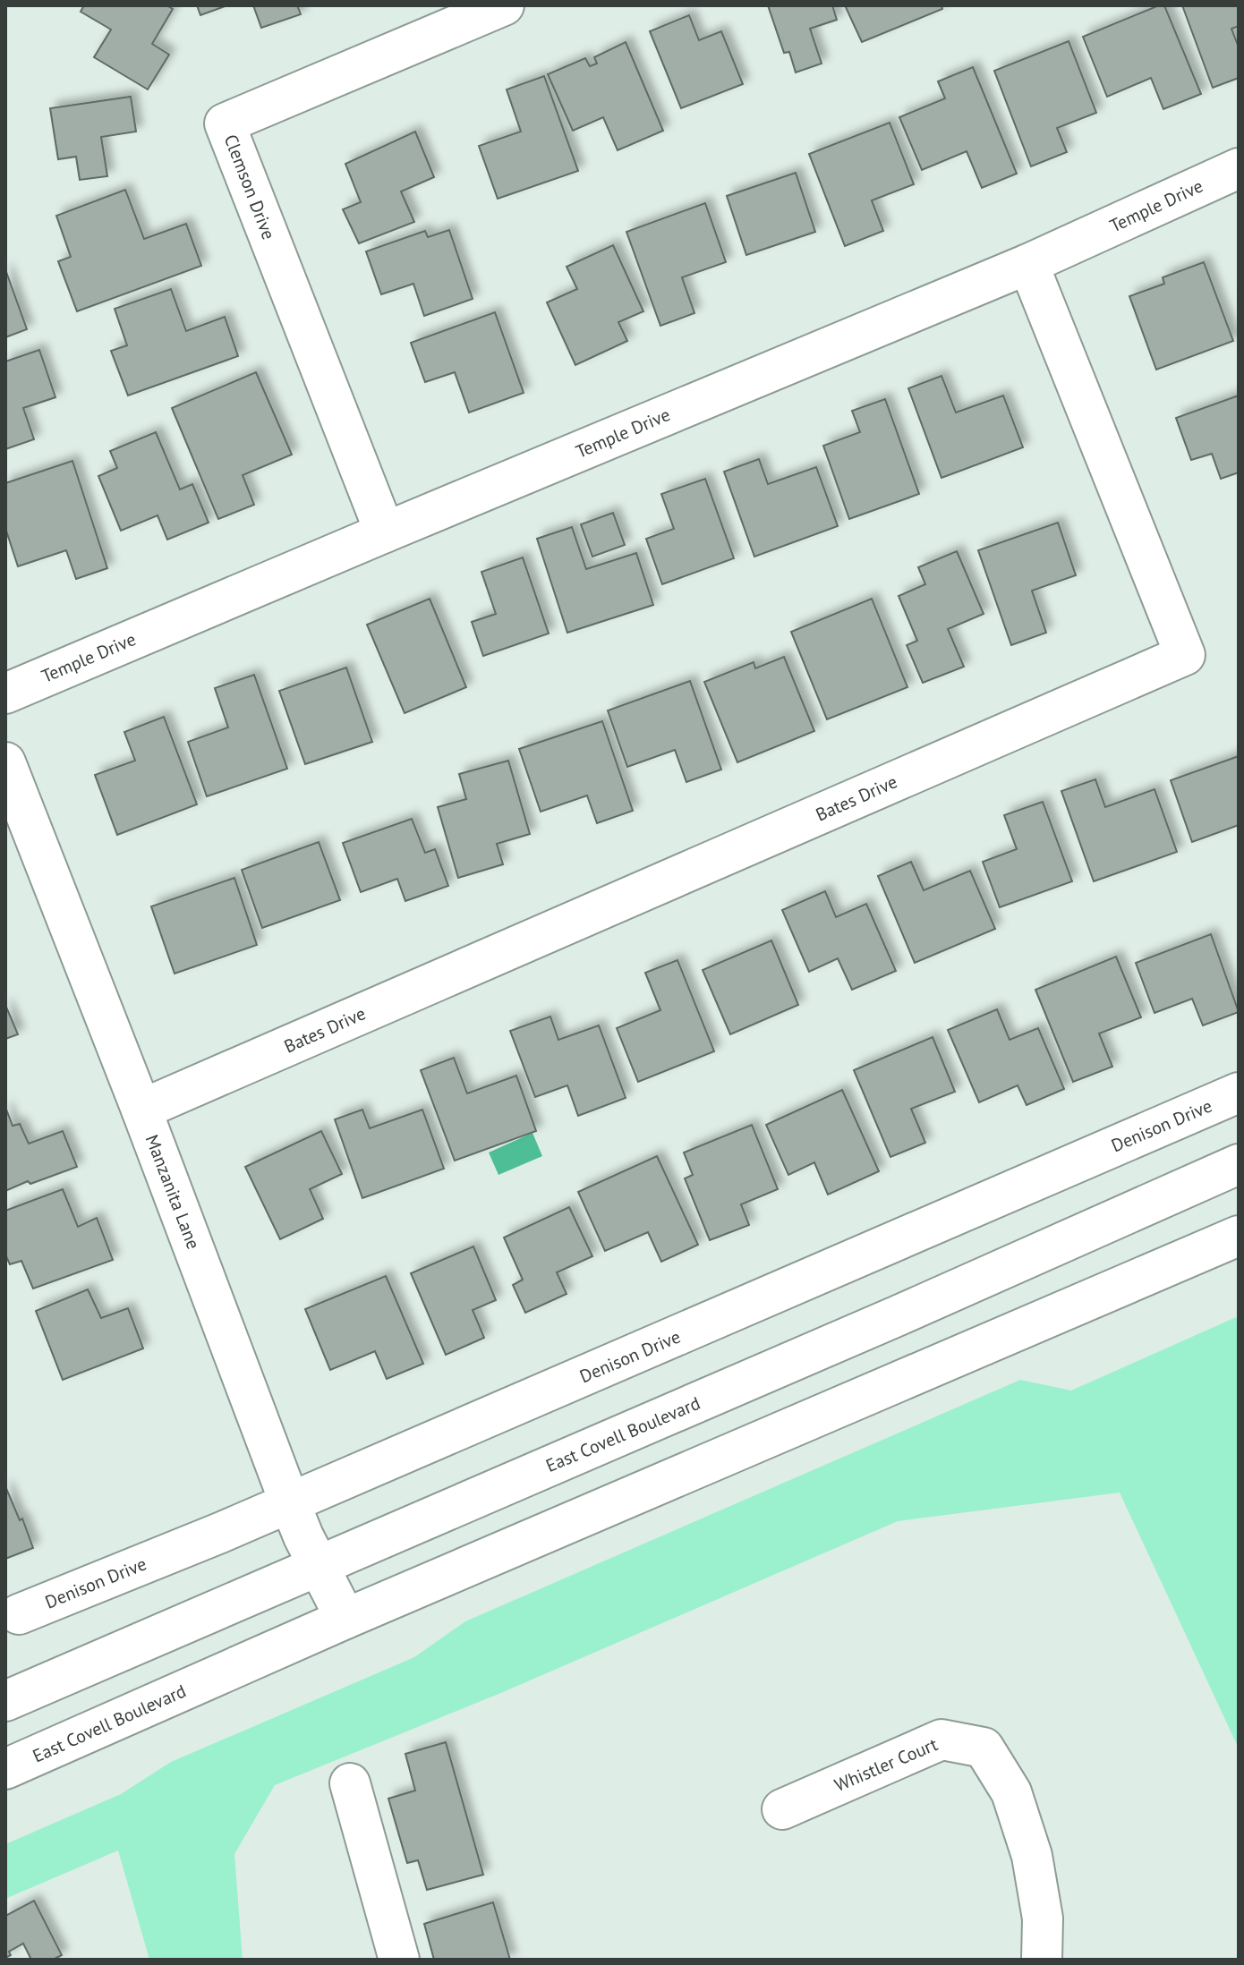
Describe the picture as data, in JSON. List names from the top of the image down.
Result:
{
  "streets": {
    "street": [
      "Clemson Drive",
      "Temple Drive",
      "Bates Drive",
      "Denison Drive",
      "Manzanita Lane",
      "East Covell Boulevard",
      "Whistler Court"
    ]
  },
  "crossings": [
    ["Clemson Drive", "Temple Drive"],
    ["Temple Drive", "Bates Drive"],
    ["Bates Drive", "Manzanita Lane"],
    ["Denison Drive", "Manzanita Lane"],
    ["Manzanita Lane", "East Covell Boulevard"]
  ]
}
